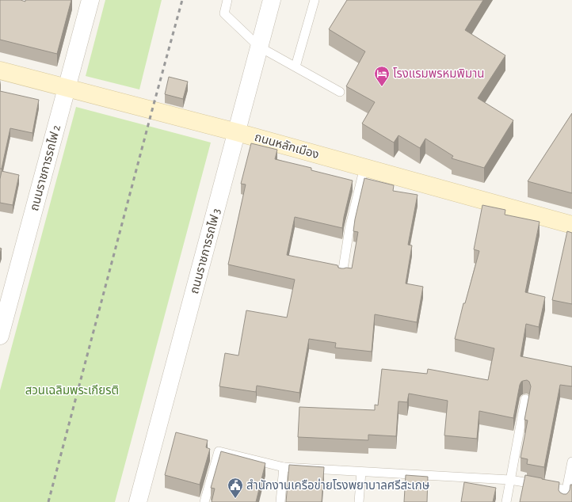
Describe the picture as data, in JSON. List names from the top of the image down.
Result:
{
  "streets": {
    "street": ["ถนนหลักเมือง", "ถนนราชการรถไฟ 2", "ถนนราชการรถไฟ 3"]
  },
  "crossings": [
    ["ถนนหลักเมือง", "ถนนราชการรถไฟ 2"],
    ["ถนนหลักเมือง", "ถนนราชการรถไฟ 3"]
  ],
  "parks": ["สวนเฉลิมพระเกียรติ"],
  "places": {
    "hotel": ["โรงแรมพรหมพิมาน"],
    "public building": ["สำนักงานเครือข่ายโรงพยาบาลศรีสะเกษ"]
  }
}
